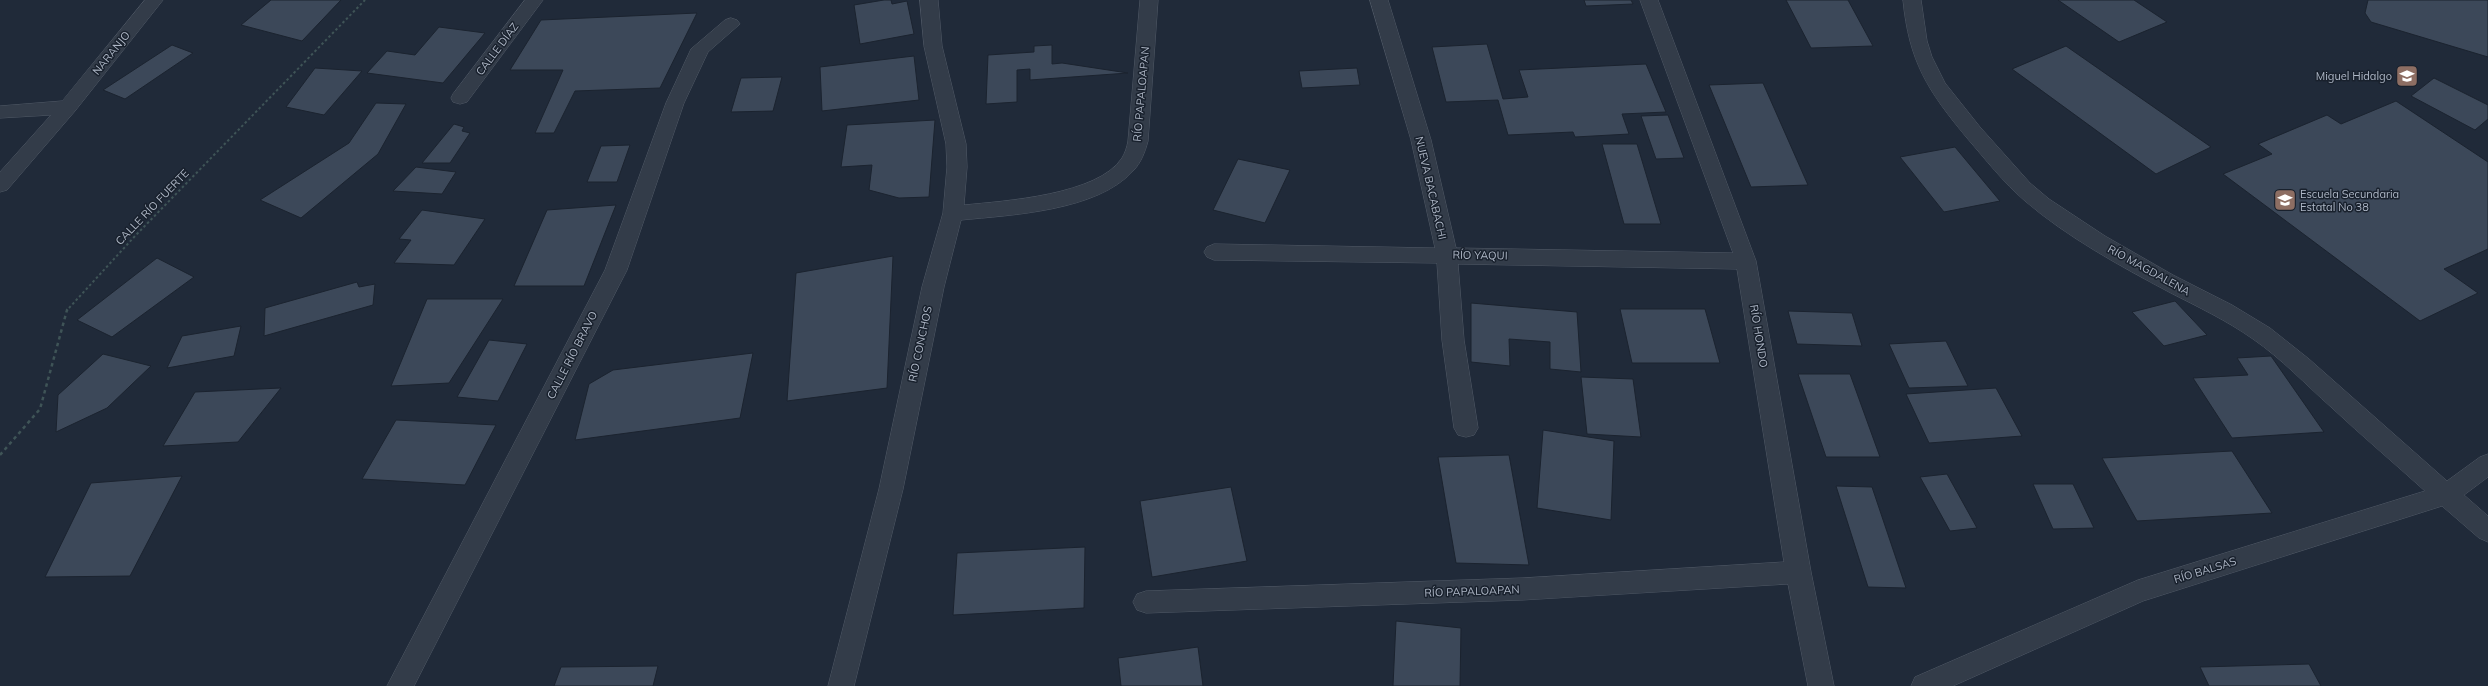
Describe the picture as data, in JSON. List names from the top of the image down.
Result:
{
  "streets": {
    "street": [
      "CALLE DÍAZ",
      "NARANJO",
      "RÍO PAPALOAPAN",
      "NUEVA BACABACHI",
      "RÍO YAQUI",
      "RÍO MAGDALENA",
      "RÍO HONDO",
      "RÍO CONCHOS",
      "CALLE RÍO BRAVO",
      "RÍO BALSAS"
    ],
    "path": ["CALLE RÍO FUERTE"]
  },
  "crossings": [
    ["RÍO PAPALOAPAN", "RÍO HONDO"],
    ["RÍO PAPALOAPAN", "RÍO CONCHOS"],
    ["NUEVA BACABACHI", "RÍO YAQUI"],
    ["RÍO YAQUI", "RÍO HONDO"],
    ["RÍO MAGDALENA", "RÍO BALSAS"]
  ],
  "places": {
    "school or university": ["Miguel Hidalgo", "Escuela Secundaria Estatal No 38"]
  }
}
